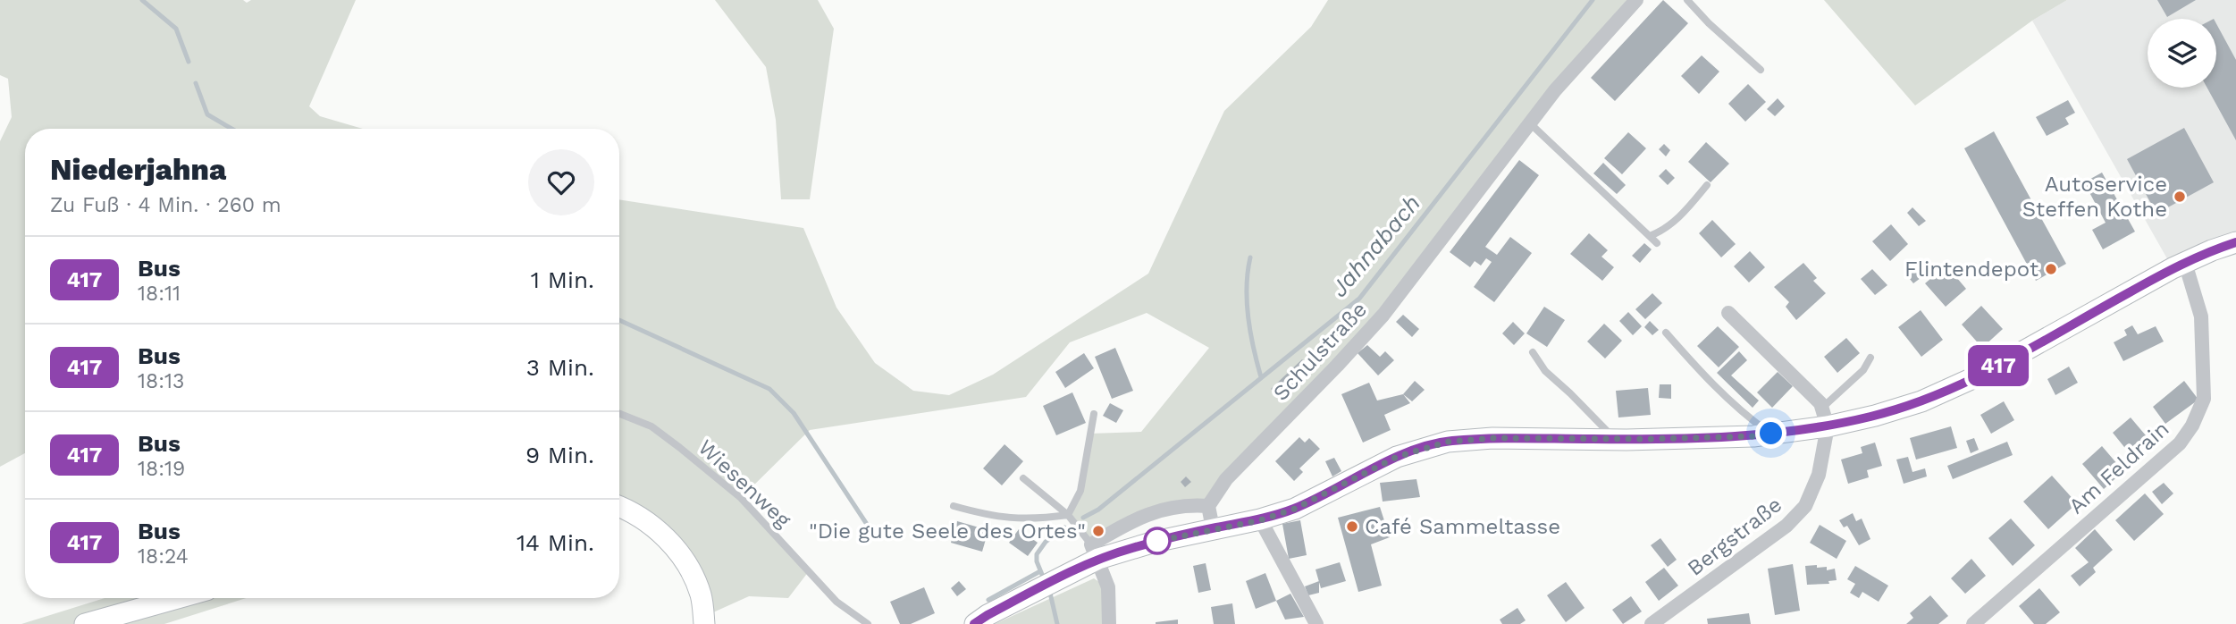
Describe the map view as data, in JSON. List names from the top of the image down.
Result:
{
  "streets": {
    "street": ["Schulstraße", "Am Feldrain", "Bergstraße"],
    "lane": ["Wiesenweg"]
  },
  "water": ["Jahnabach"],
  "places": [
    "Autoservice Steffen Kothe",
    "Flintendepot",
    "Café Sammeltasse",
    "\"Die gute Seele des Ortes\""
  ],
  "lines": ["bus line 417"],
  "page": {
    "on_map": "417",
    "heading": ["Niederjahna", "Zu Fuß · 4 Min. · 260 m"],
    "list": [
      {
        "mark": "417",
        "name": "Bus",
        "note": "18:11",
        "value": "1 Min."
      },
      {
        "mark": "417",
        "name": "Bus",
        "note": "18:13",
        "value": "3 Min."
      },
      {
        "mark": "417",
        "name": "Bus",
        "note": "18:19",
        "value": "9 Min."
      },
      {
        "mark": "417",
        "name": "Bus",
        "note": "18:24",
        "value": "14 Min."
      }
    ]
  }
}
